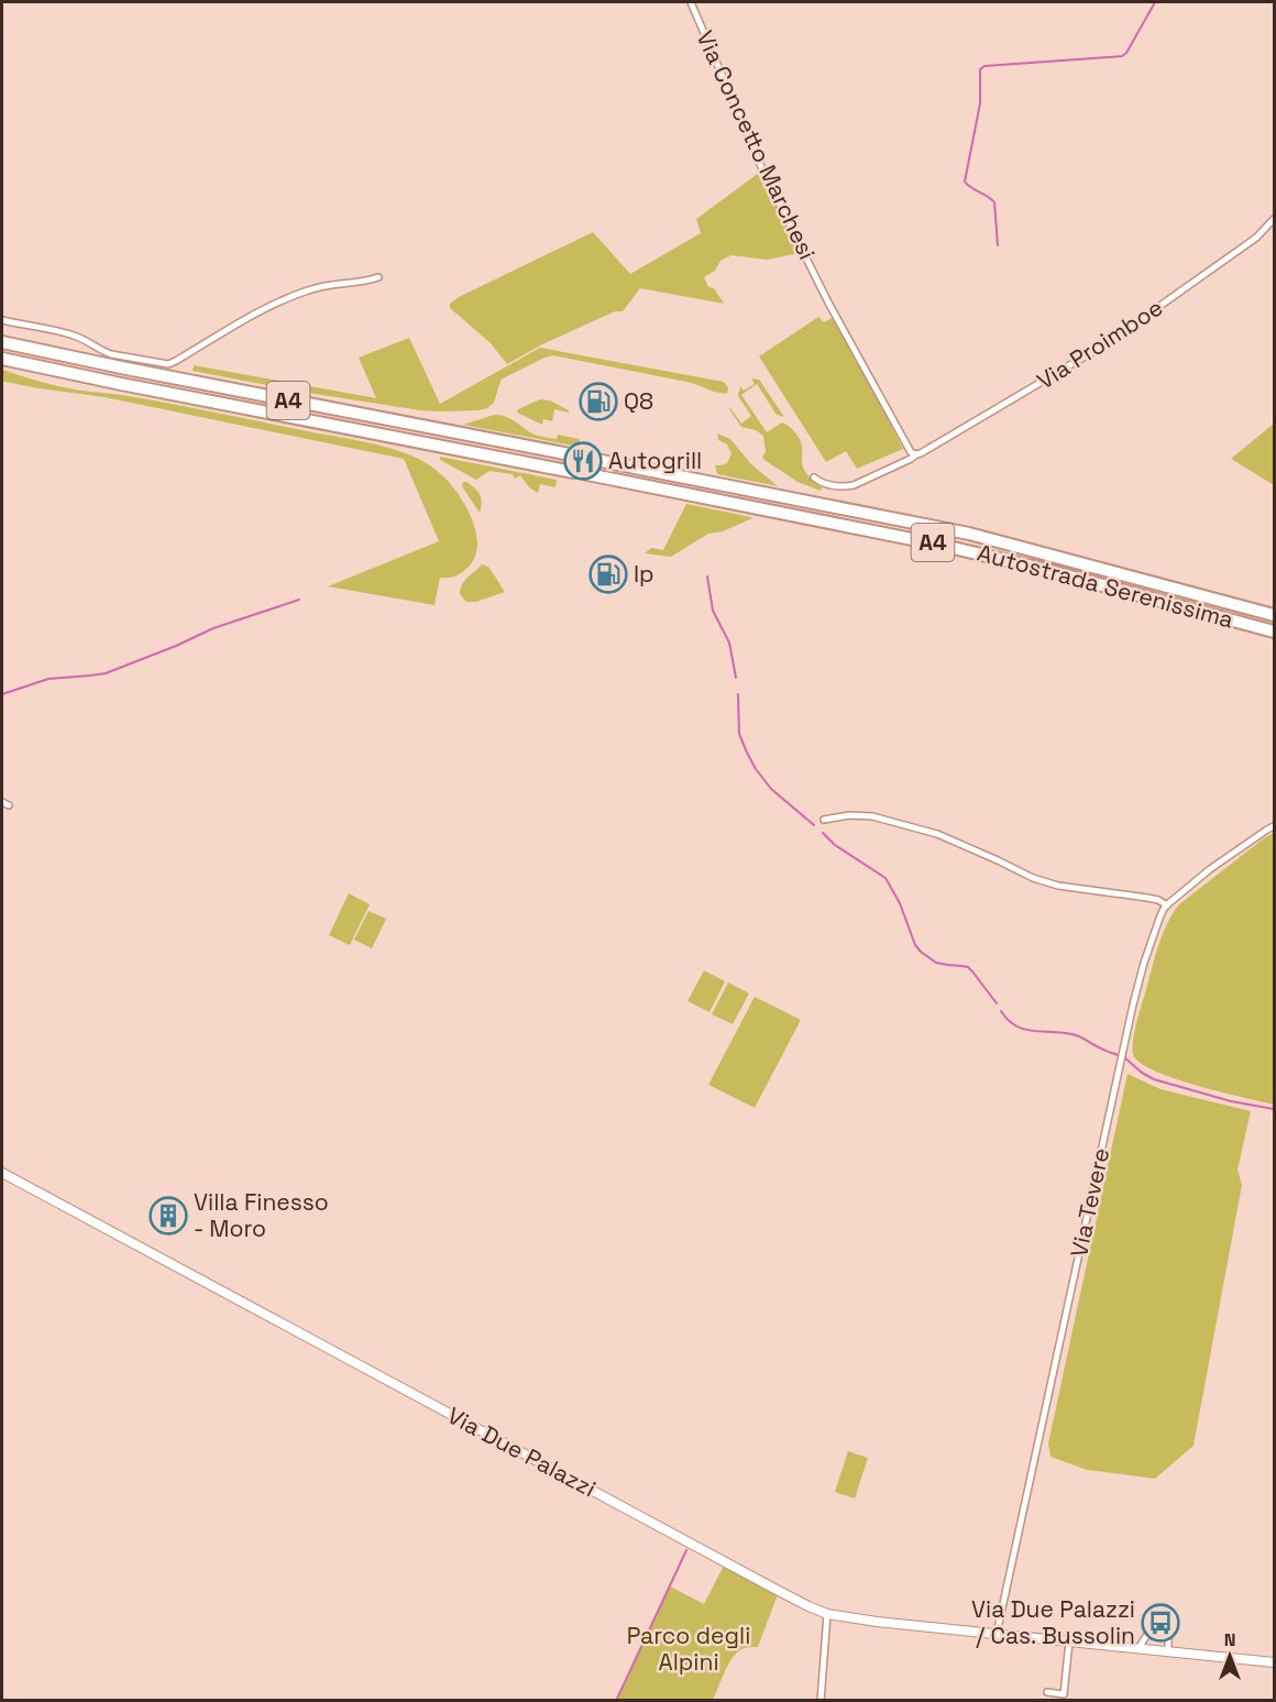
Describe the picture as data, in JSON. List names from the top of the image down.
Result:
{
  "streets": {
    "highway": ["A4", "Autostrada Serenissima"],
    "street": [
      "Via Concetto Marchesi",
      "Via Proimboe",
      "Via Tevere",
      "Via Due Palazzi"
    ]
  },
  "crossings": [
    ["Via Concetto Marchesi", "Via Proimboe"],
    ["Via Tevere", "Via Due Palazzi"]
  ],
  "parks": ["Parco degli Alpini"],
  "places": {
    "fuel station": ["Q8", "Ip"],
    "restaurant": ["Autogrill"],
    "building": ["Villa Finesso - Moro"],
    "bus stop": ["Via Due Palazzi / Cas. Bussolin"]
  },
  "north": "top"
}
